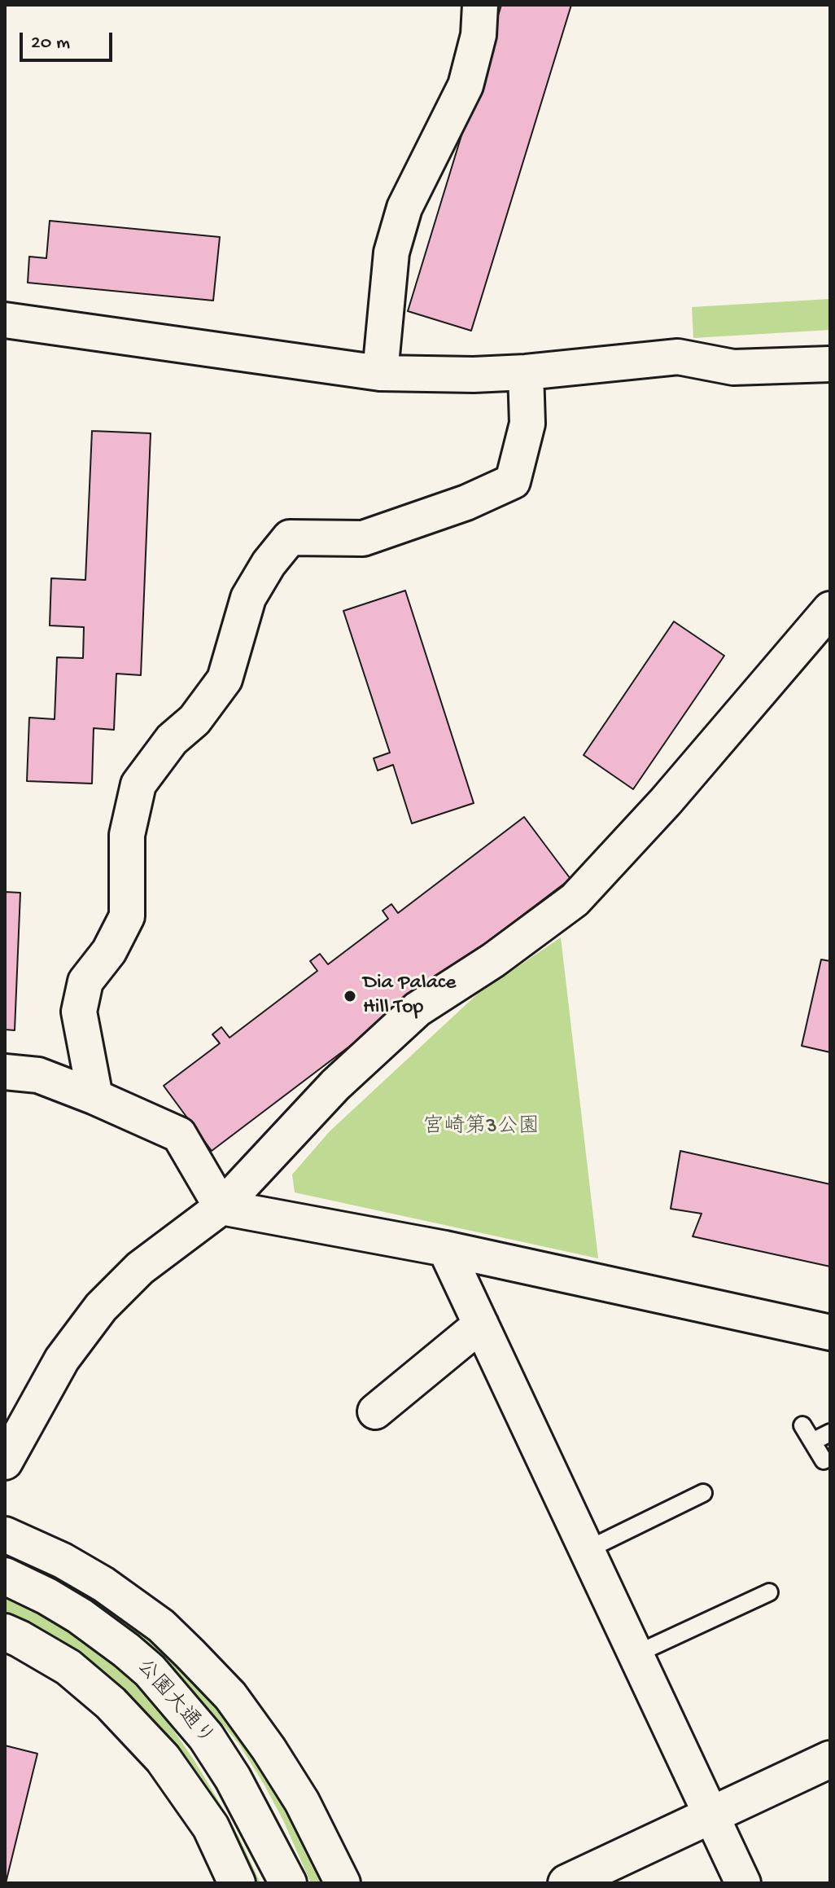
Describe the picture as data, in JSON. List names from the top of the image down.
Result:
{
  "streets": {
    "street": ["公園大通り"]
  },
  "parks": ["宮崎第3公園"],
  "places": ["Dia Palace Hill Top"],
  "scale_bar": "20 m"
}
